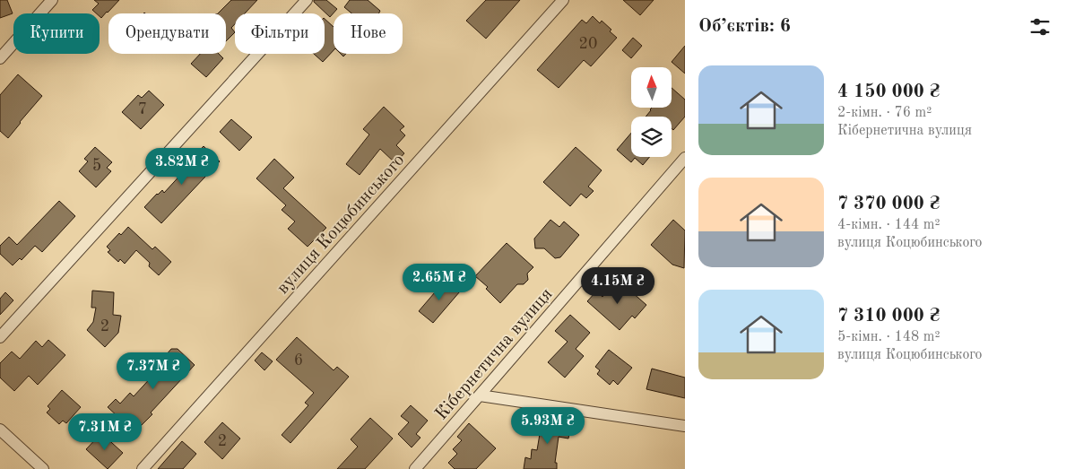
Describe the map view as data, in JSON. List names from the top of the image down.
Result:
{
  "streets": {
    "street": ["вулиця Коцюбинського", "Кібернетична вулиця"]
  },
  "house_numbers": [
    "20",
    "7",
    "5",
    "2",
    "6",
    "2"
  ],
  "north": "top",
  "page": {
    "heading": "Об’єктів: 6",
    "chip": [
      "Купити",
      "Орендувати",
      "Фільтри",
      "Нове"
    ],
    "list": [
      {
        "name": "4 150 000 ₴",
        "note": "2-кімн. · 76 m² · Кібернетична вулиця"
      },
      {
        "name": "7 370 000 ₴",
        "note": "4-кімн. · 144 m² · вулиця Коцюбинського"
      },
      {
        "name": "7 310 000 ₴",
        "note": "5-кімн. · 148 m² · вулиця Коцюбинського"
      }
    ],
    "price": [
      "3.82M ₴",
      "2.65M ₴",
      "4.15M ₴",
      "7.37M ₴",
      "5.93M ₴",
      "7.31M ₴"
    ]
  }
}
